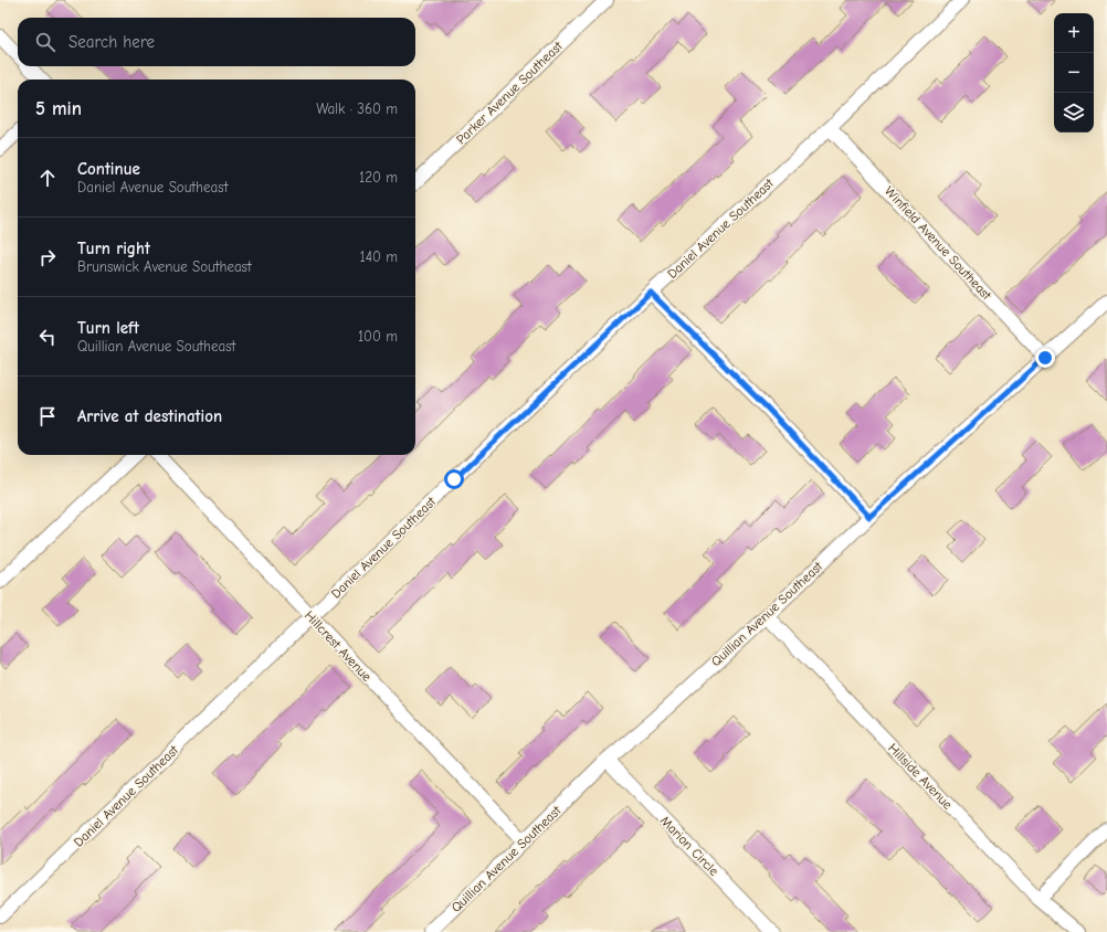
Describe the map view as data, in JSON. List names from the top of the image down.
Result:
{
  "streets": {
    "street": [
      "Parker Avenue Southeast",
      "Daniel Avenue Southeast",
      "Winfield Avenue Southeast",
      "Quillian Avenue Southeast",
      "Hillcrest Avenue",
      "Hillside Avenue",
      "Marion Circle"
    ]
  },
  "crossings": [
    ["Daniel Avenue Southeast", "Winfield Avenue Southeast"],
    ["Daniel Avenue Southeast", "Hillcrest Avenue"],
    ["Winfield Avenue Southeast", "Quillian Avenue Southeast"],
    ["Quillian Avenue Southeast", "Hillcrest Avenue"],
    ["Quillian Avenue Southeast", "Hillside Avenue"],
    ["Quillian Avenue Southeast", "Marion Circle"]
  ],
  "page": {
    "map_buttons": ["+", "−"],
    "search": "Search here",
    "heading": ["5 min", "Walk · 360 m"],
    "list": [
      ["Continue", "Daniel Avenue Southeast", "120 m"],
      ["Turn right", "Brunswick Avenue Southeast", "140 m"],
      ["Turn left", "Quillian Avenue Southeast", "100 m"],
      "Arrive at destination"
    ]
  }
}
